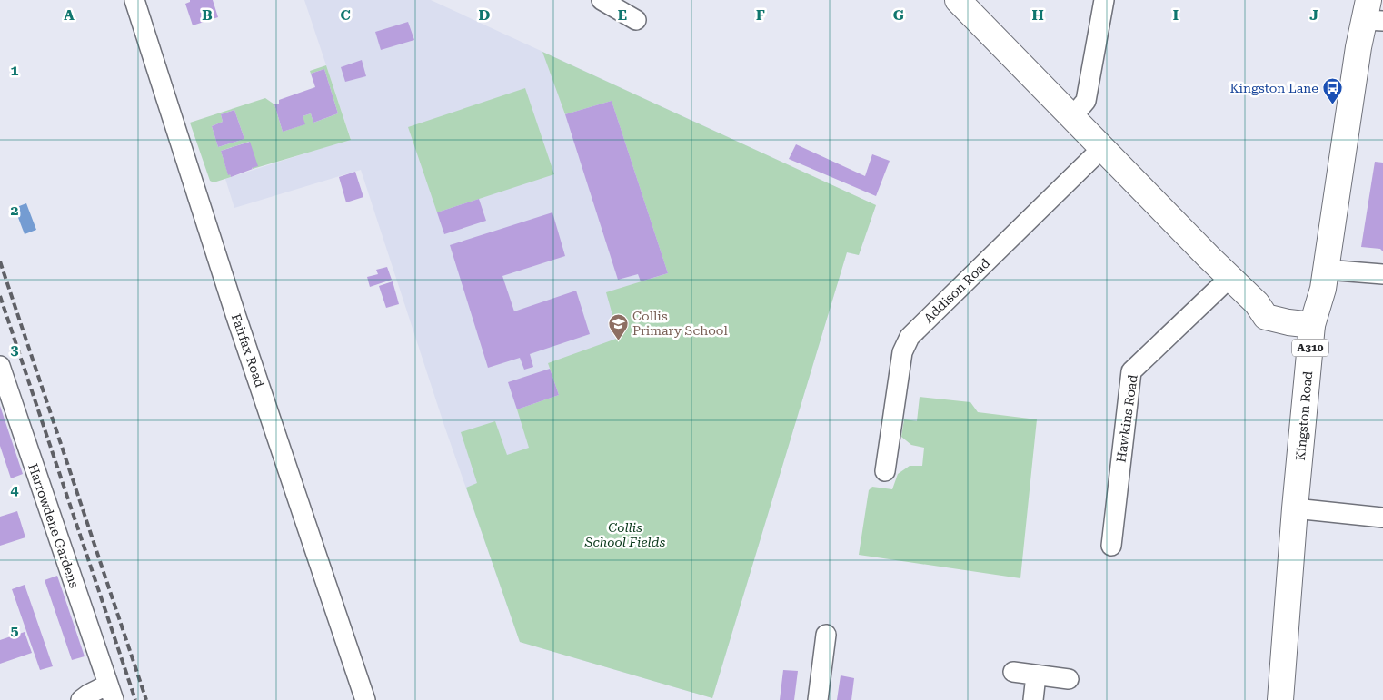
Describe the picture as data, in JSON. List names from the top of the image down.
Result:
{
  "streets": {
    "main road": ["A310", "Kingston Road"],
    "street": [
      "Addison Road",
      "Fairfax Road",
      "Hawkins Road",
      "Harrowdene Gardens"
    ]
  },
  "parks": ["Collis School Fields"],
  "places": {
    "bus stop": ["Kingston Lane"],
    "school or university": ["Collis Primary School"]
  },
  "grid": {
    "columns": [
      "A",
      "B",
      "C",
      "D",
      "E",
      "F",
      "G",
      "H",
      "I",
      "J"
    ],
    "rows": [
      "1",
      "2",
      "3",
      "4",
      "5"
    ]
  }
}
